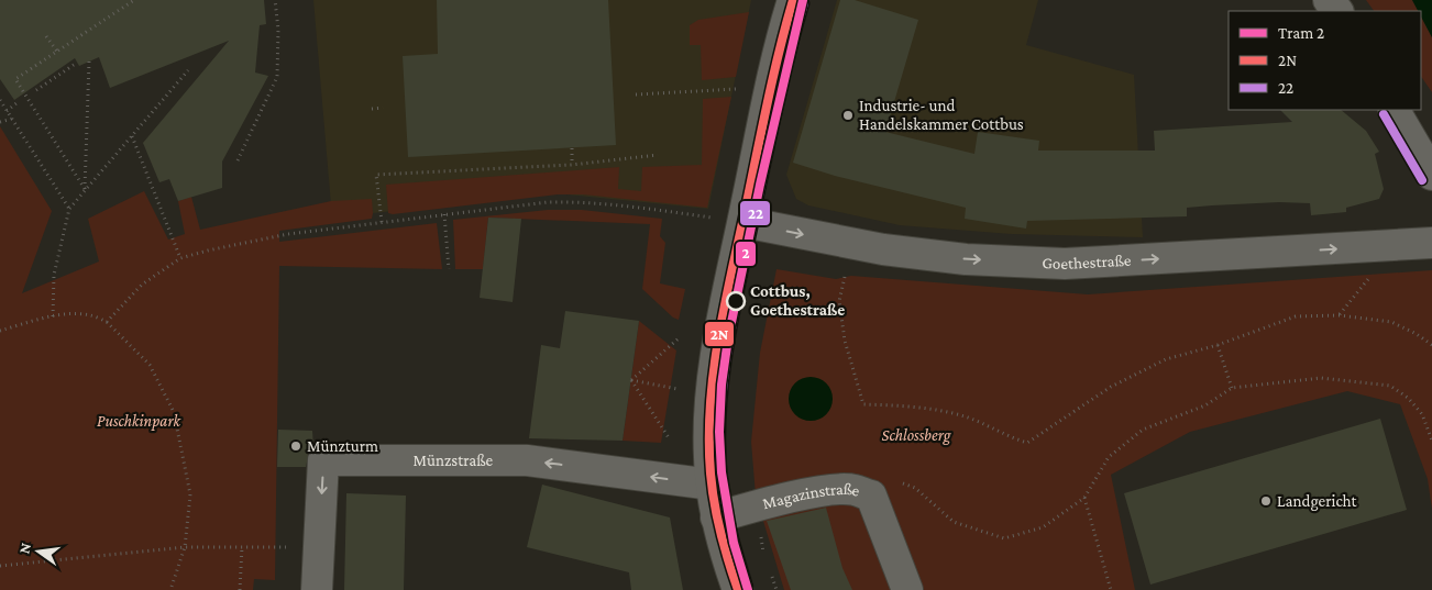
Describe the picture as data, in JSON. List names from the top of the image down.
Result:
{
  "streets": {
    "street": ["Goethestraße", "Münzstraße", "Magazinstraße"]
  },
  "one_way": ["Goethestraße", "Münzstraße"],
  "parks": ["Puschkinpark", "Schlossberg"],
  "places": [
    "Industrie- und Handelskammer Cottbus",
    "Cottbus, Goethestraße",
    "Münzturm",
    "Landgericht"
  ],
  "lines": ["tram line 2", "transit line 2N", "transit line 22"],
  "legend": ["Tram 2", "2N", "22"],
  "north": "left"
}
